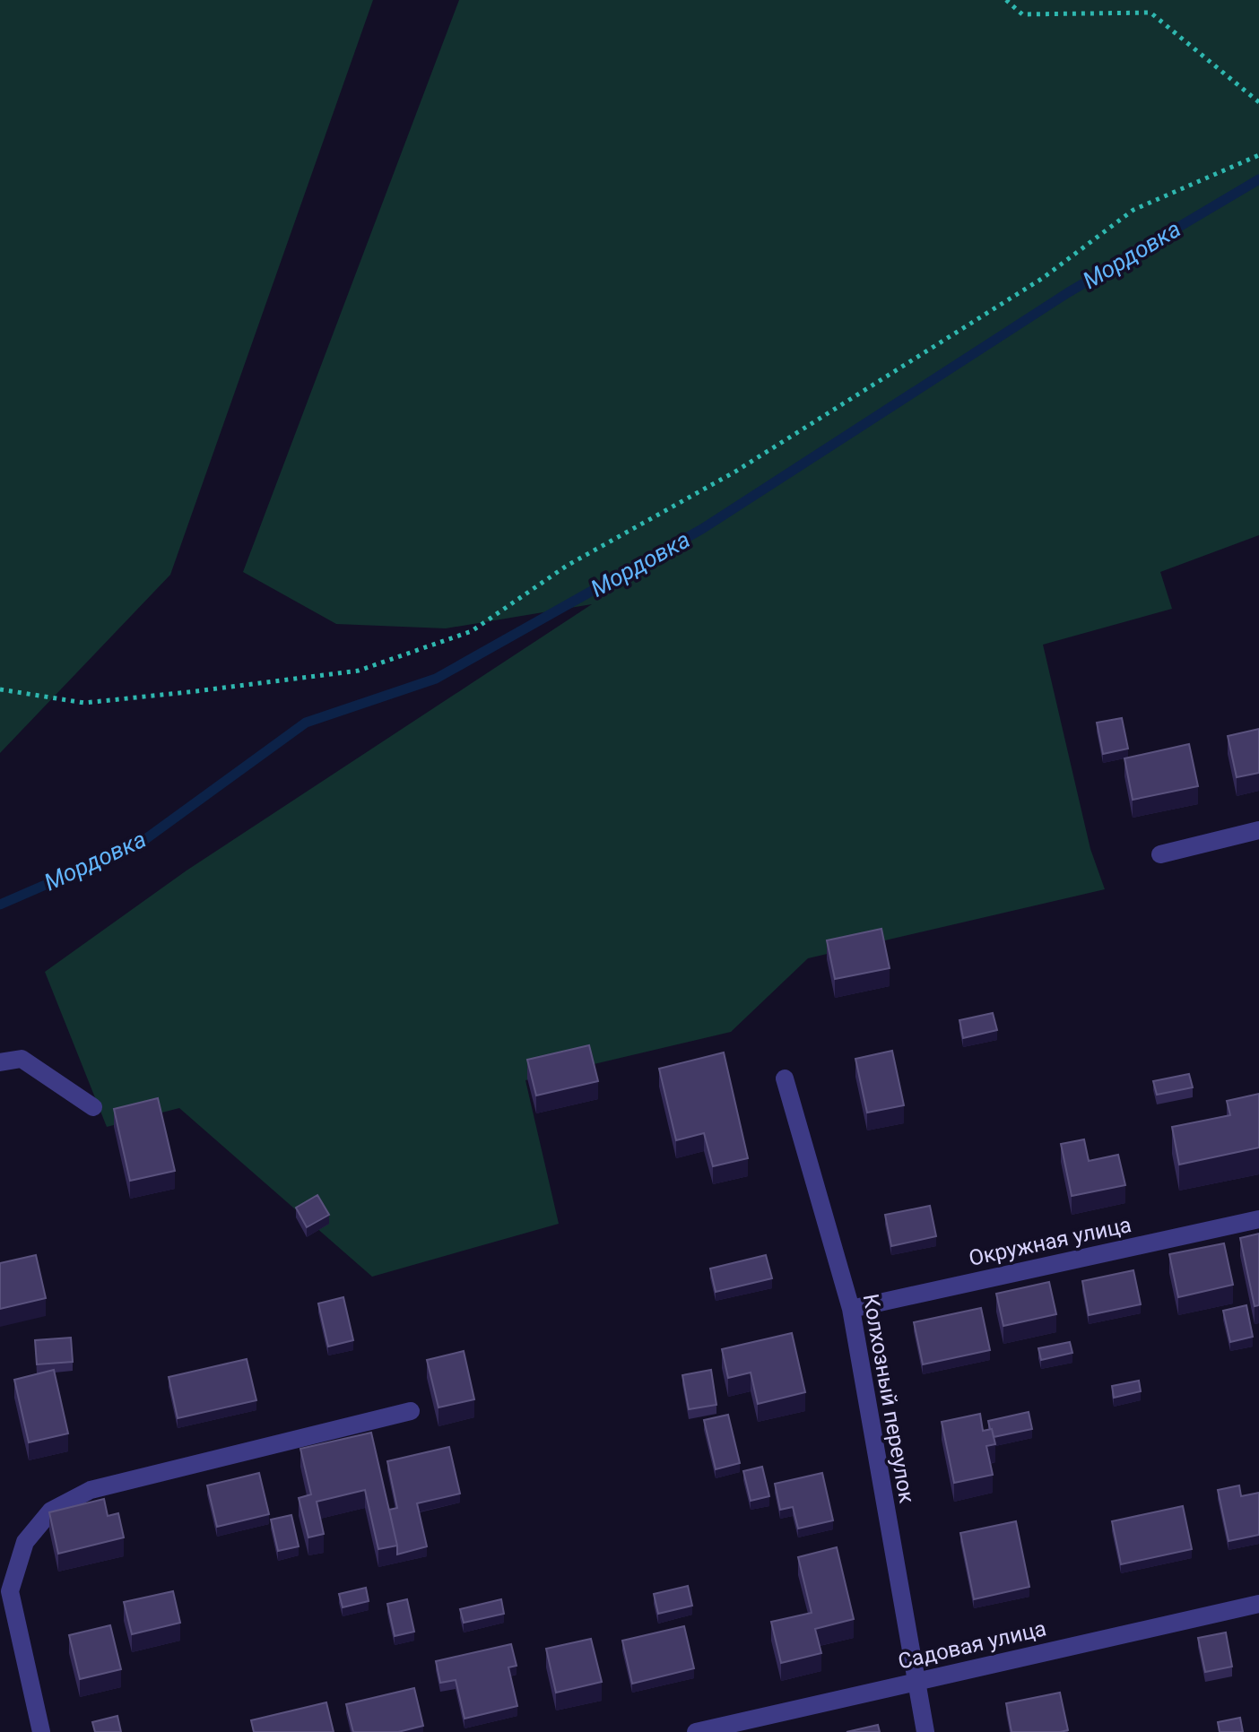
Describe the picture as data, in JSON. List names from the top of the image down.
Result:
{
  "streets": {
    "street": ["Окружная улица", "Колхозный переулок", "Садовая улица"]
  },
  "crossings": [
    ["Окружная улица", "Колхозный переулок"],
    ["Колхозный переулок", "Садовая улица"]
  ],
  "water": ["Мордовка"]
}
